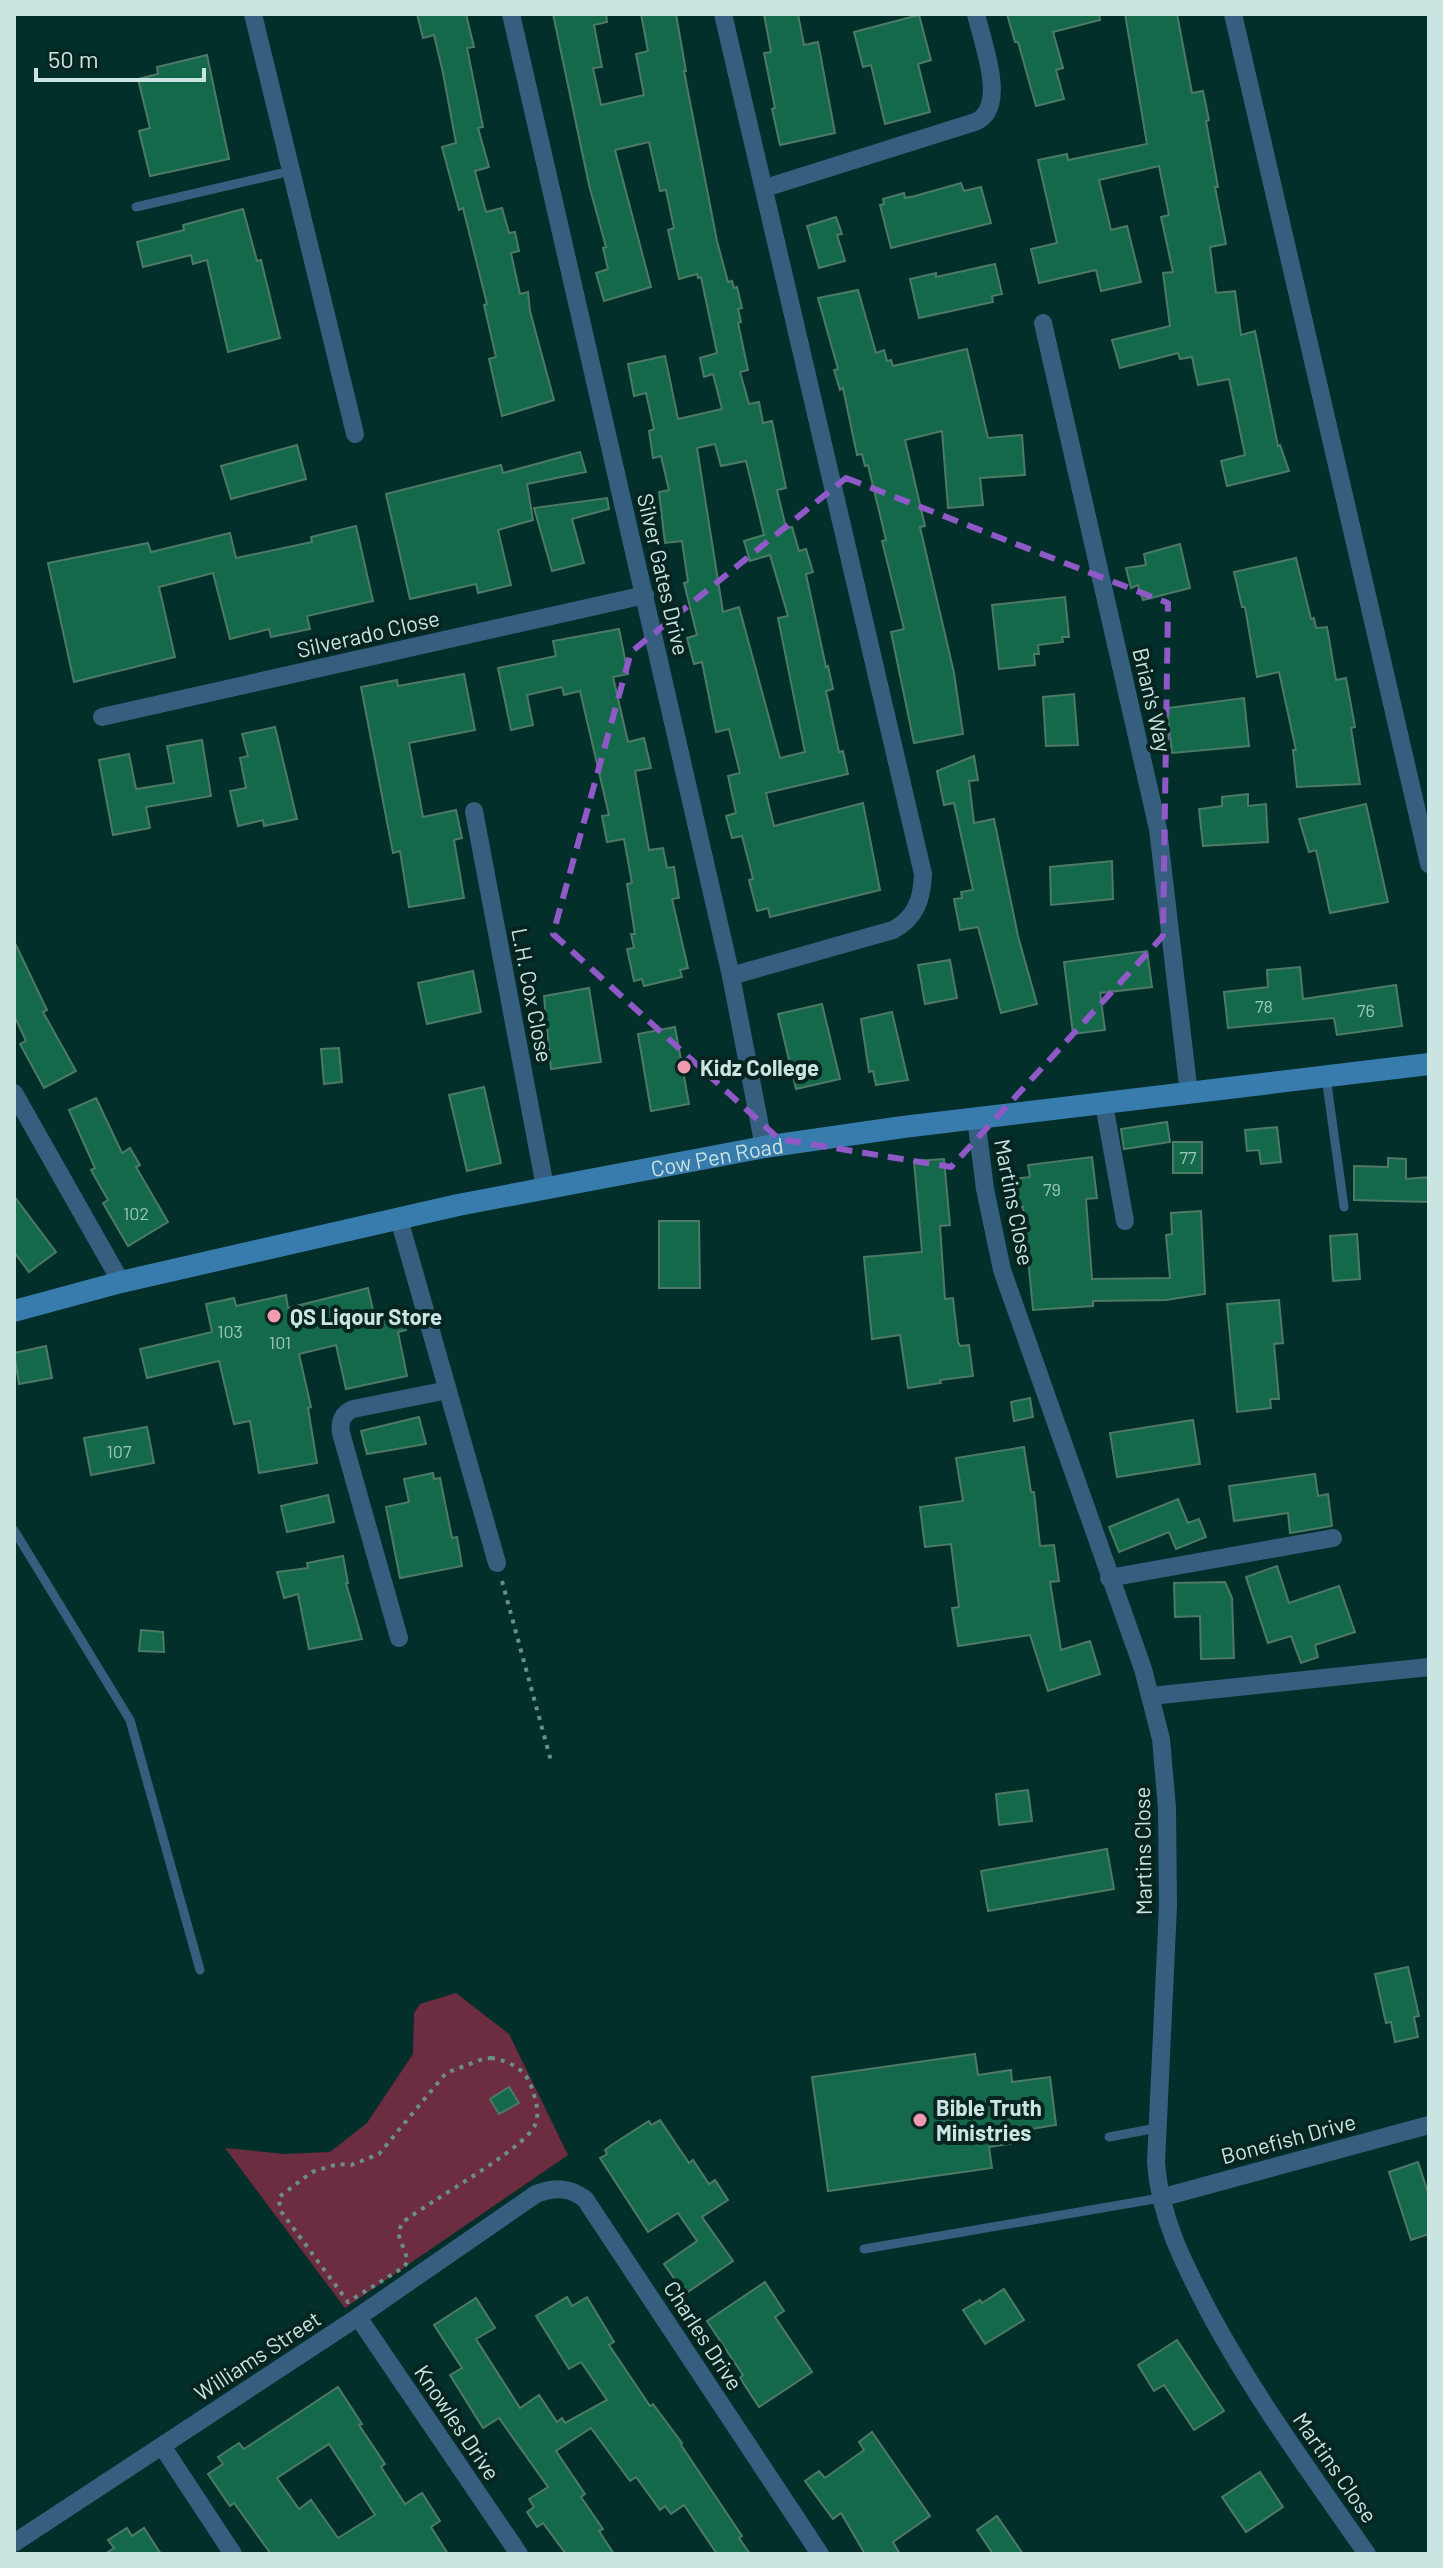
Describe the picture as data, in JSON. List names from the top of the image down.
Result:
{
  "streets": {
    "main road": ["Cow Pen Road"],
    "street": [
      "Silver Gates Drive",
      "Silverado Close",
      "Brian's Way",
      "L.H. Cox Close",
      "Martins Close",
      "Bonefish Drive",
      "Charles Drive",
      "Williams Street",
      "Knowles Drive"
    ]
  },
  "crossings": [
    ["Silver Gates Drive", "Silverado Close"],
    ["Silver Gates Drive", "Cow Pen Road"],
    ["Brian's Way", "Cow Pen Road"],
    ["L.H. Cox Close", "Cow Pen Road"],
    ["Cow Pen Road", "Martins Close"],
    ["Martins Close", "Bonefish Drive"],
    ["Charles Drive", "Williams Street"],
    ["Williams Street", "Knowles Drive"]
  ],
  "places": ["Kidz College", "QS Liqour Store", "Bible Truth Ministries"],
  "house_numbers": [
    "78",
    "76",
    "77",
    "79",
    "102",
    "103",
    "101",
    "107"
  ],
  "scale_bar": "50 m"
}
